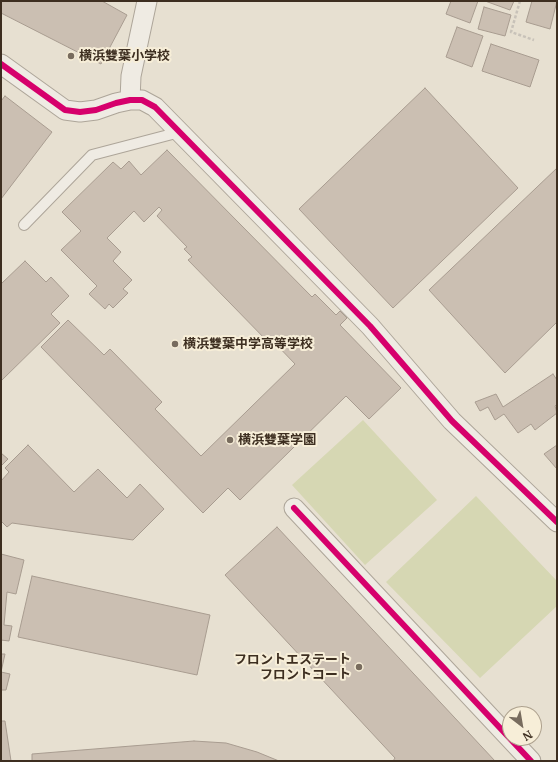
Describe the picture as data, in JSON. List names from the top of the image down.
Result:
{
  "places": [
    "横浜雙葉小学校",
    "横浜雙葉中学高等学校",
    "横浜雙葉学園",
    "フロントエステート フロントコート"
  ],
  "north": "bottom right"
}
